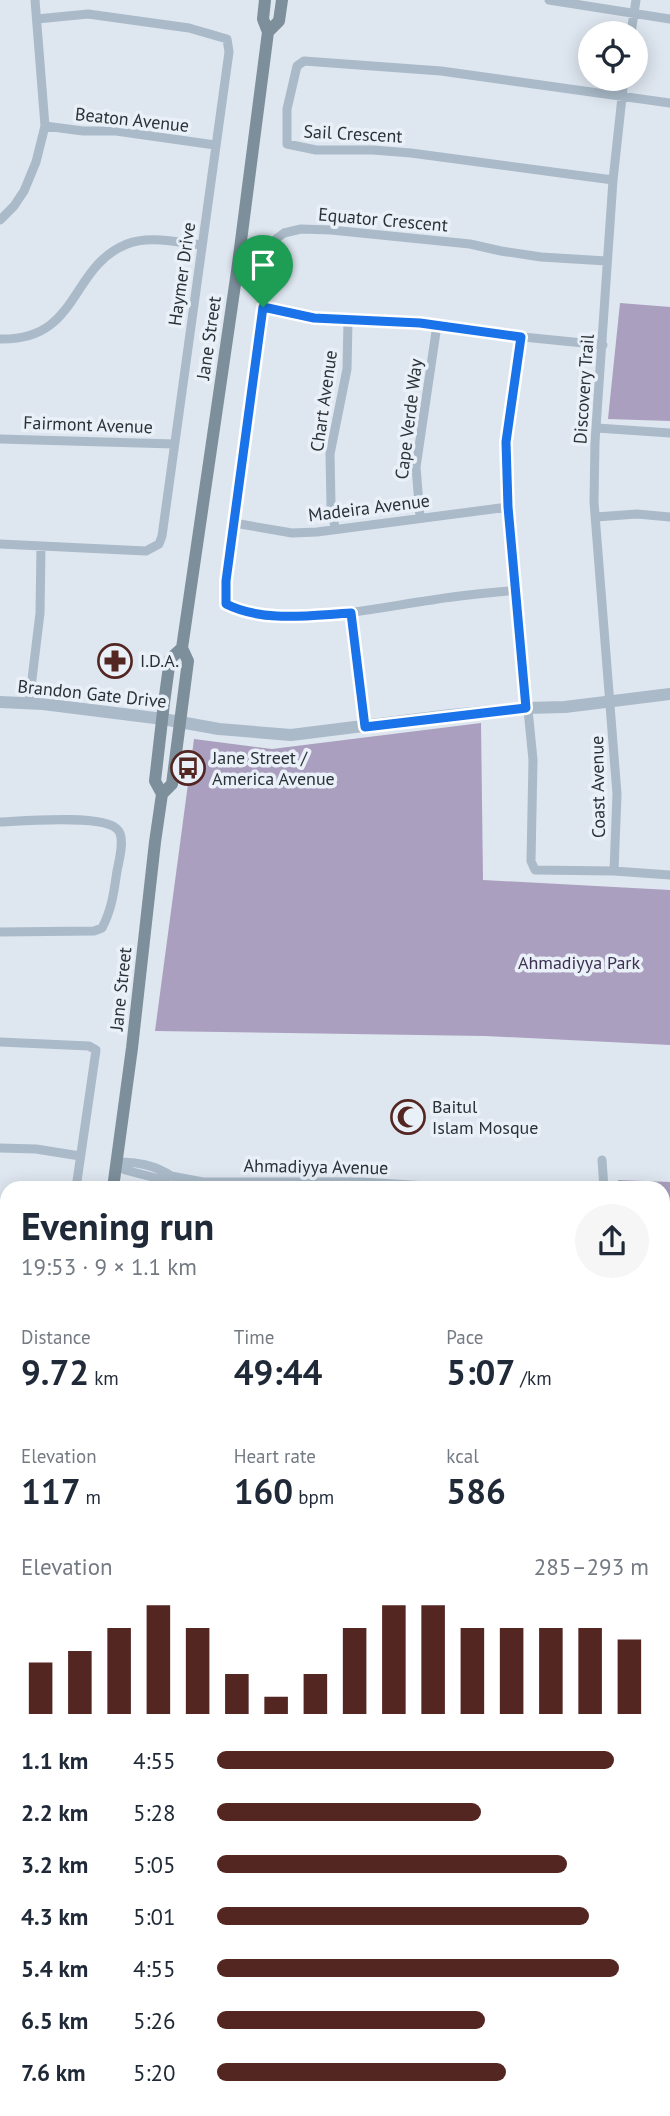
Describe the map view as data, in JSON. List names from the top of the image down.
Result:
{
  "streets": {
    "main road": ["Jane Street"],
    "street": [
      "Beaton Avenue",
      "Sail Crescent",
      "Equator Crescent",
      "Haymer Drive",
      "Discovery Trail",
      "Chart Avenue",
      "Cape Verde Way",
      "Fairmont Avenue",
      "Madeira Avenue",
      "Brandon Gate Drive",
      "Coast Avenue",
      "Ahmadiyya Avenue"
    ]
  },
  "crossings": [
    ["Beaton Avenue", "Haymer Drive"],
    ["Sail Crescent", "Discovery Trail"],
    ["Equator Crescent", "Discovery Trail"],
    ["Equator Crescent", "Madeira Avenue"],
    ["Haymer Drive", "Fairmont Avenue"],
    ["Jane Street", "Brandon Gate Drive"],
    ["Jane Street", "Ahmadiyya Avenue"],
    ["Discovery Trail", "Brandon Gate Drive"],
    ["Discovery Trail", "Coast Avenue"],
    ["Chart Avenue", "Madeira Avenue"],
    ["Cape Verde Way", "Madeira Avenue"],
    ["Brandon Gate Drive", "Coast Avenue"]
  ],
  "parks": ["Ahmadiyya Park"],
  "places": {
    "pharmacy": ["I.D.A."],
    "bus stop": ["Jane Street / America Avenue"],
    "mosque": ["Baitul Islam Mosque"]
  },
  "page": {
    "heading": ["Evening run", "19:53 · 9 × 1.1 km"],
    "stats": [
      ["Distance", "9.72 km"],
      ["Time", "49:44"],
      ["Pace", "5:07 /km"],
      ["Elevation", "117 m"],
      ["Heart rate", "160 bpm"],
      ["kcal", "586"]
    ],
    "chart": ["Elevation", "285–293 m"],
    "list": [
      {
        "name": "1.1 km",
        "note": "4:55"
      },
      {
        "name": "2.2 km",
        "note": "5:28"
      },
      {
        "name": "3.2 km",
        "note": "5:05"
      },
      {
        "name": "4.3 km",
        "note": "5:01"
      },
      {
        "name": "5.4 km",
        "note": "4:55"
      },
      {
        "name": "6.5 km",
        "note": "5:26"
      },
      {
        "name": "7.6 km",
        "note": "5:20"
      }
    ]
  }
}
